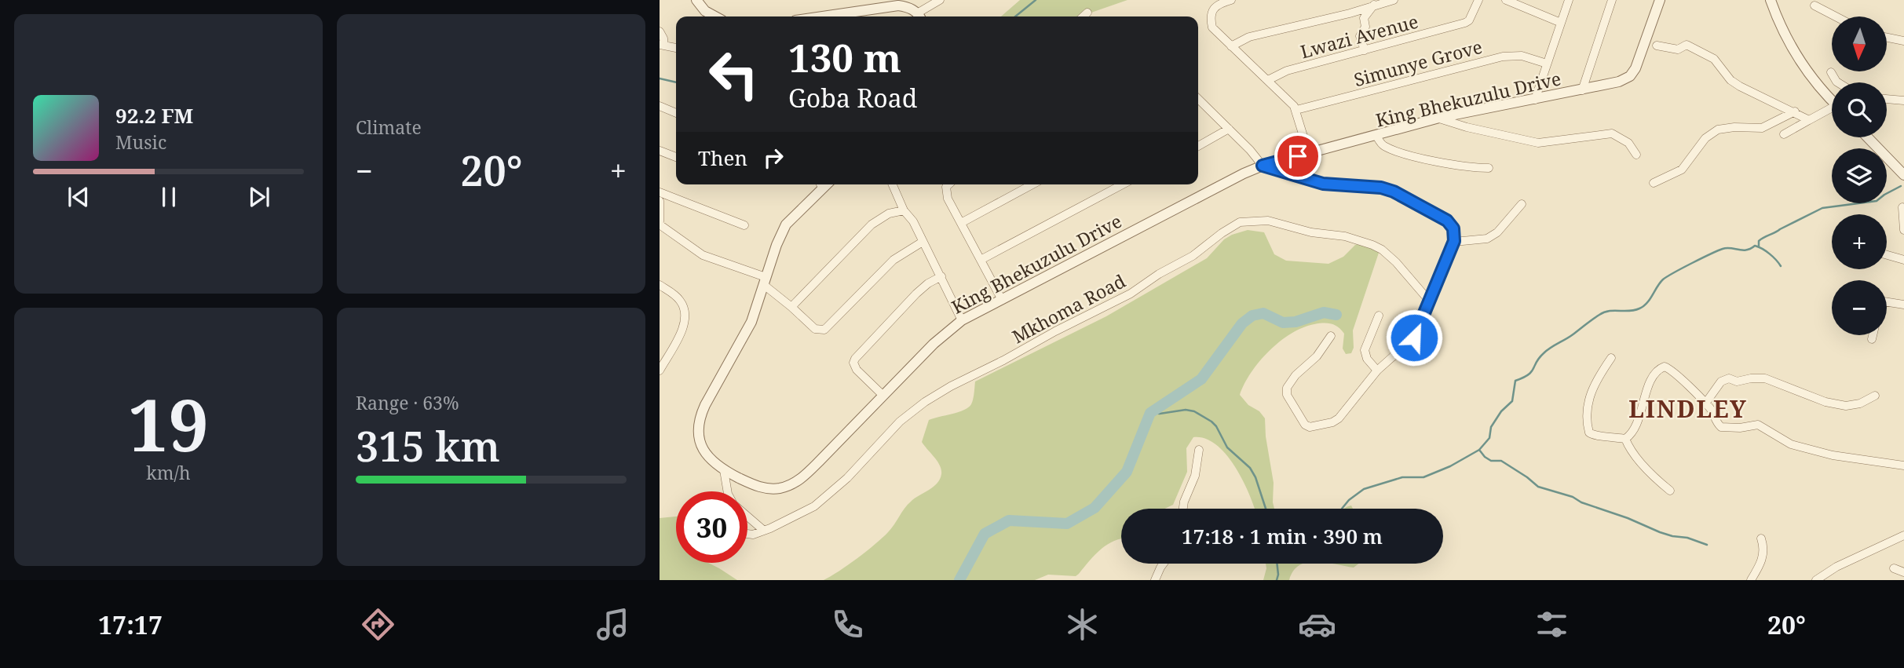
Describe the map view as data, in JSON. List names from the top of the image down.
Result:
{
  "streets": {
    "street": [
      "Lwazi Avenue",
      "Simunye Grove",
      "King Bhekuzulu Drive",
      "Mkhoma Road"
    ]
  },
  "districts": ["LINDLEY"],
  "north": "bottom",
  "page": {
    "tile": [
      "Climate",
      ["19", "km/h"],
      ["Range · 63%", "315 km"]
    ],
    "map_buttons": ["+", "−"],
    "turn": ["130 m", "Goba Road"],
    "song": ["92.2 FM", "Music"],
    "then": "Then",
    "heat": ["−", "20°", "+"],
    "limit": "30",
    "trip": "17:18 · 1 min · 390 m",
    "tabs": ["17:17", "20°"]
  }
}
